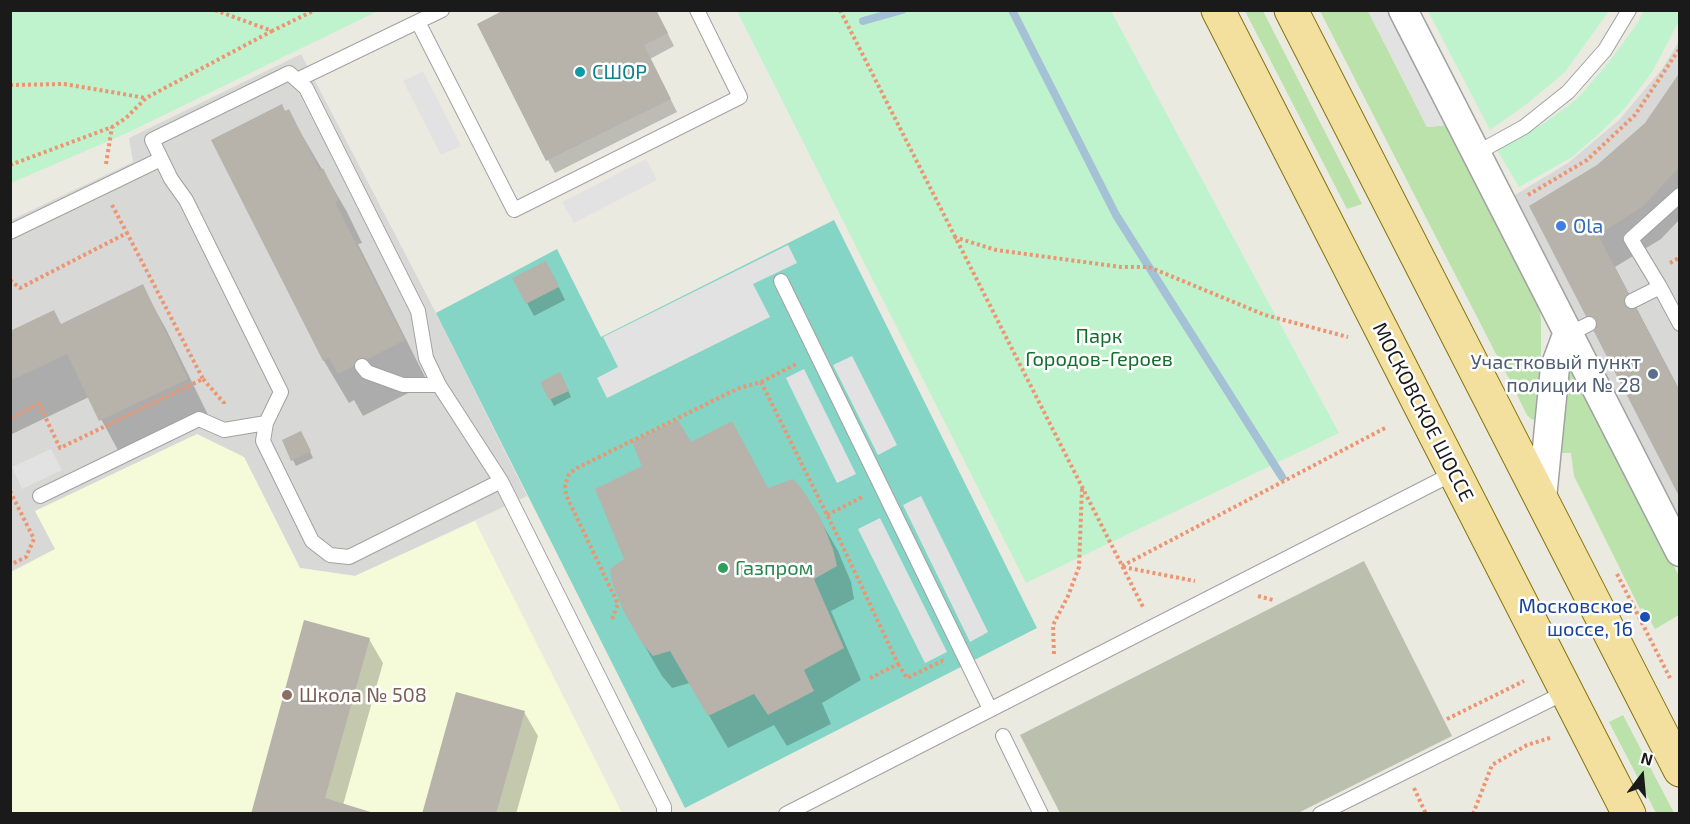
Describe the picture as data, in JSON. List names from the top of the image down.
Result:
{
  "streets": {
    "main road": ["МОСКОВСКОЕ ШОССЕ"]
  },
  "parks": ["Парк Городов-Героев"],
  "places": [
    "СШОР",
    "Ola",
    "Участковый пункт полиции № 28",
    "Газпром",
    "Московское шоссе, 16",
    "Школа № 508"
  ],
  "north": "top"
}
